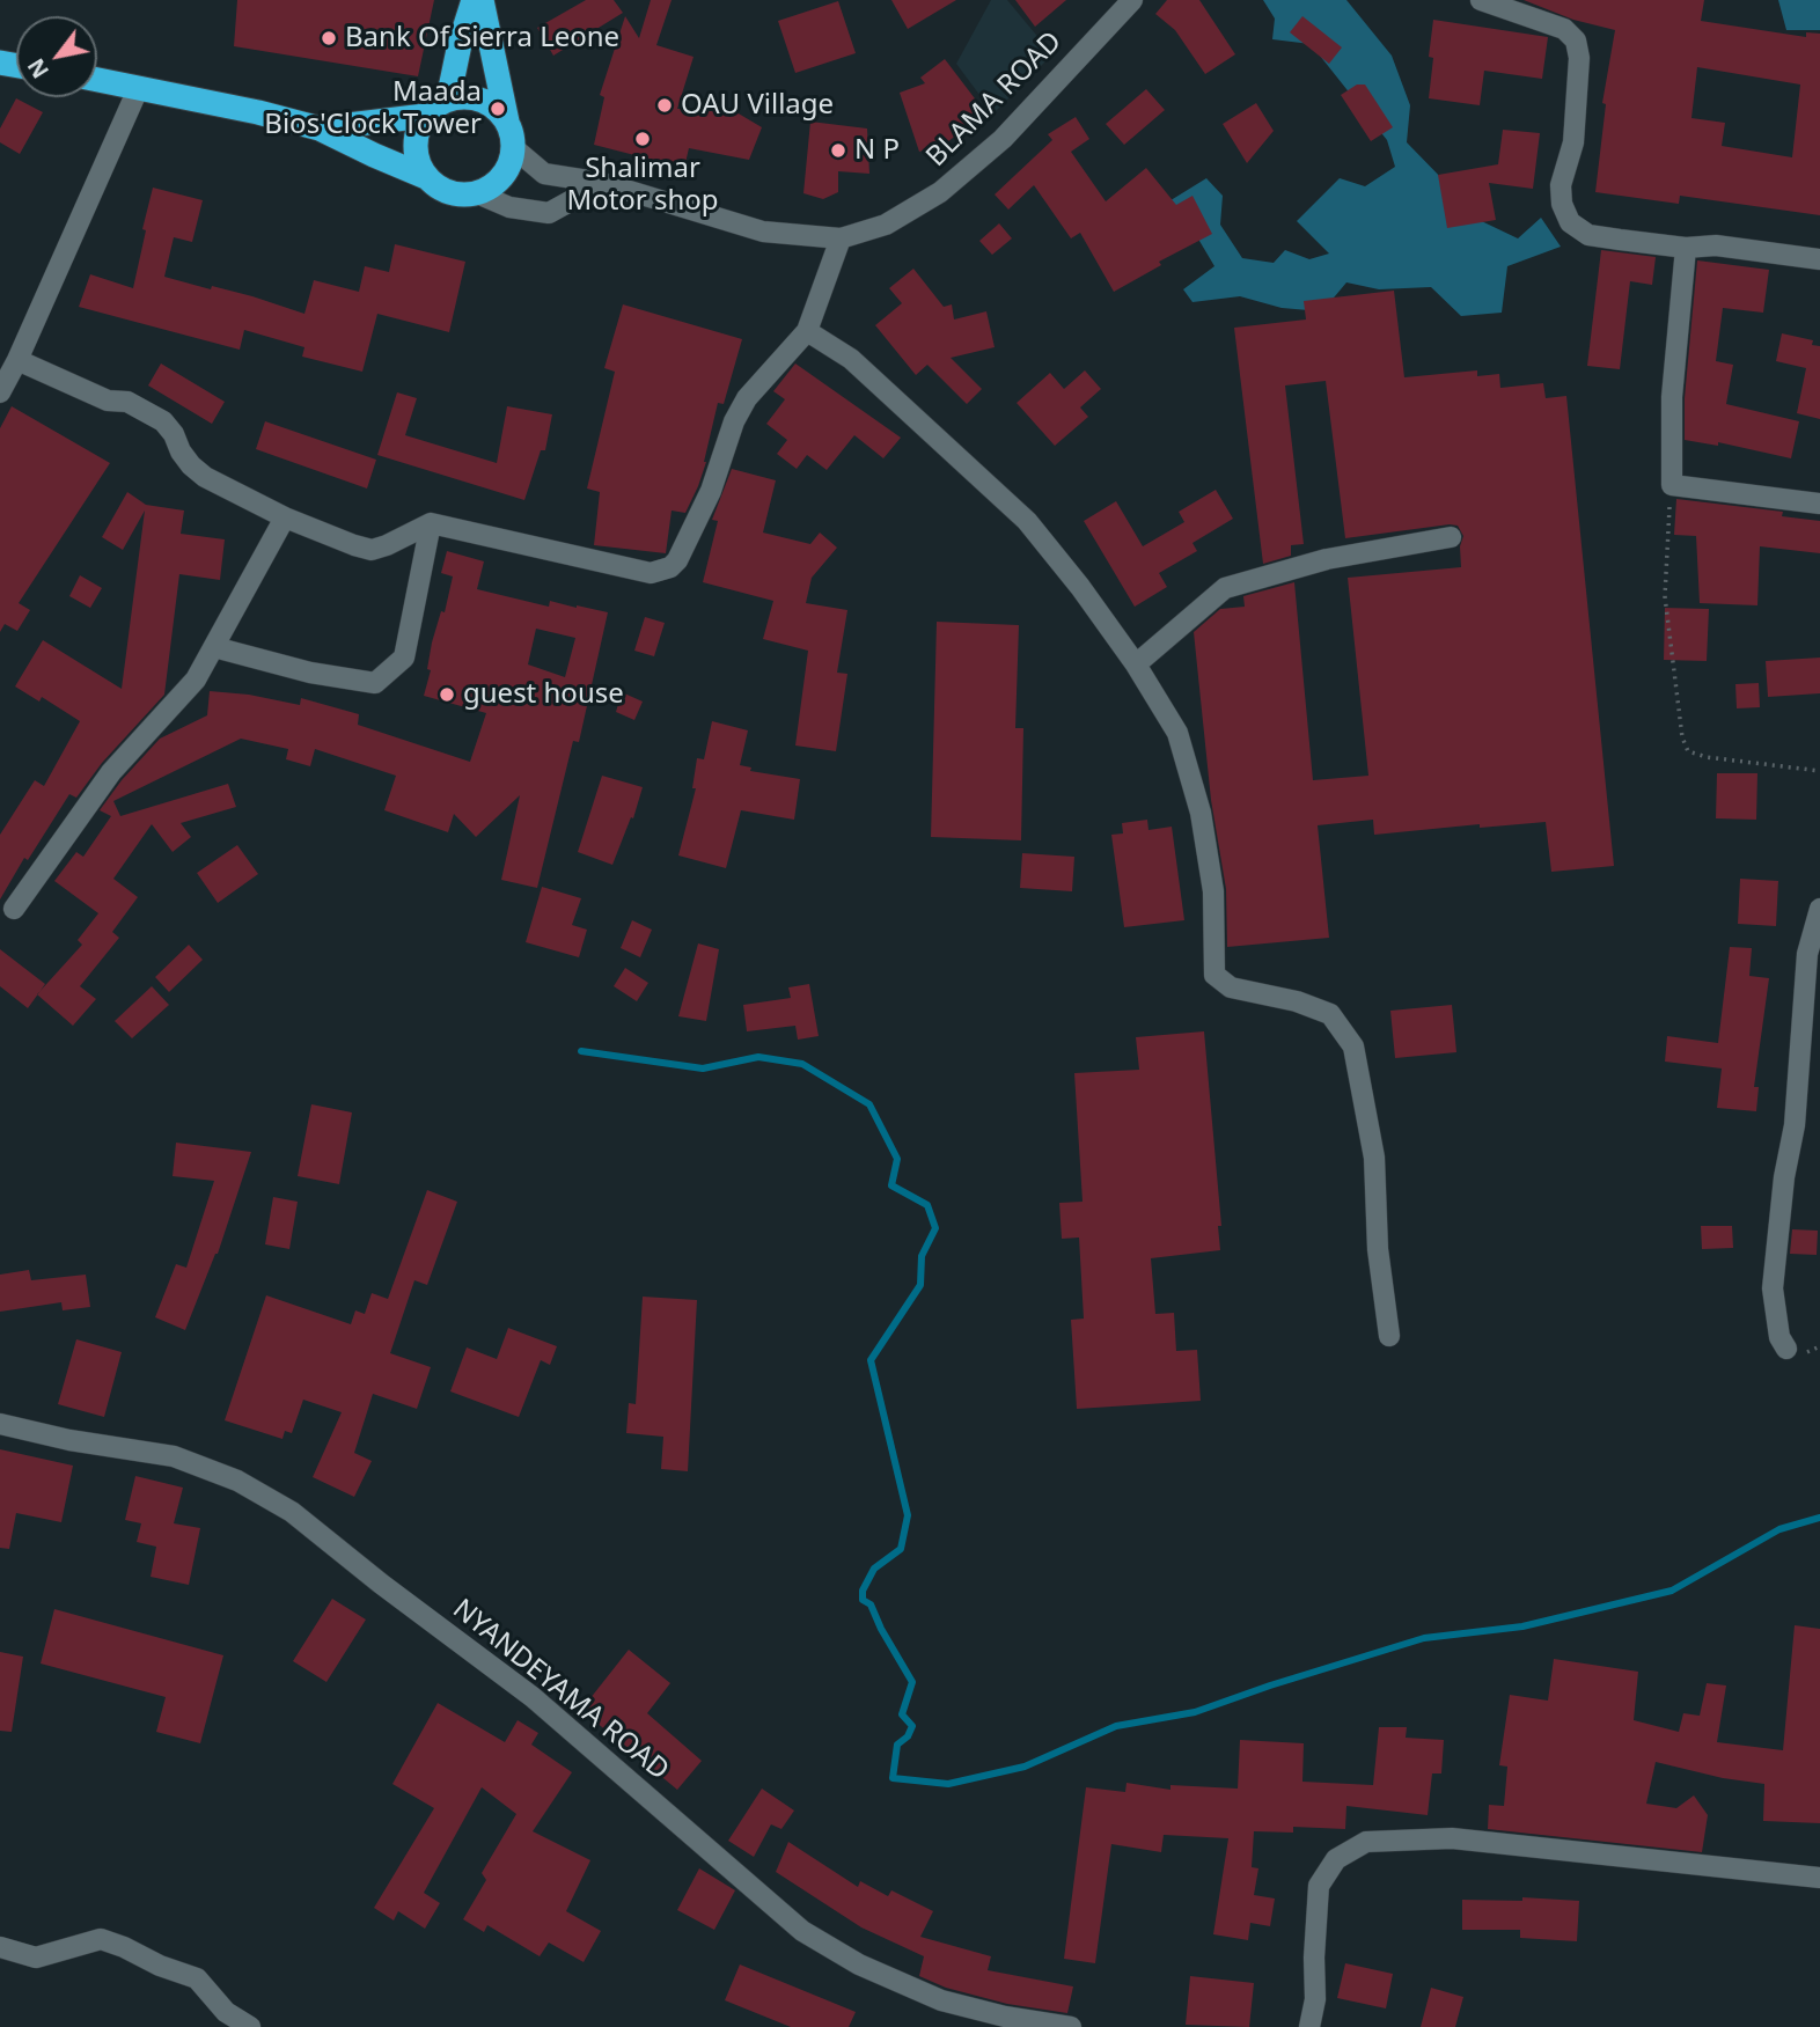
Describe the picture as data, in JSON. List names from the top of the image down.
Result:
{
  "streets": {
    "street": ["BLAMA ROAD", "NYANDEYAMA ROAD"]
  },
  "places": [
    "Bank Of Sierra Leone",
    "OAU Village",
    "Maada Bios'Clock Tower",
    "Shalimar Motor shop",
    "N P",
    "guest house"
  ],
  "north": "bottom left"
}
